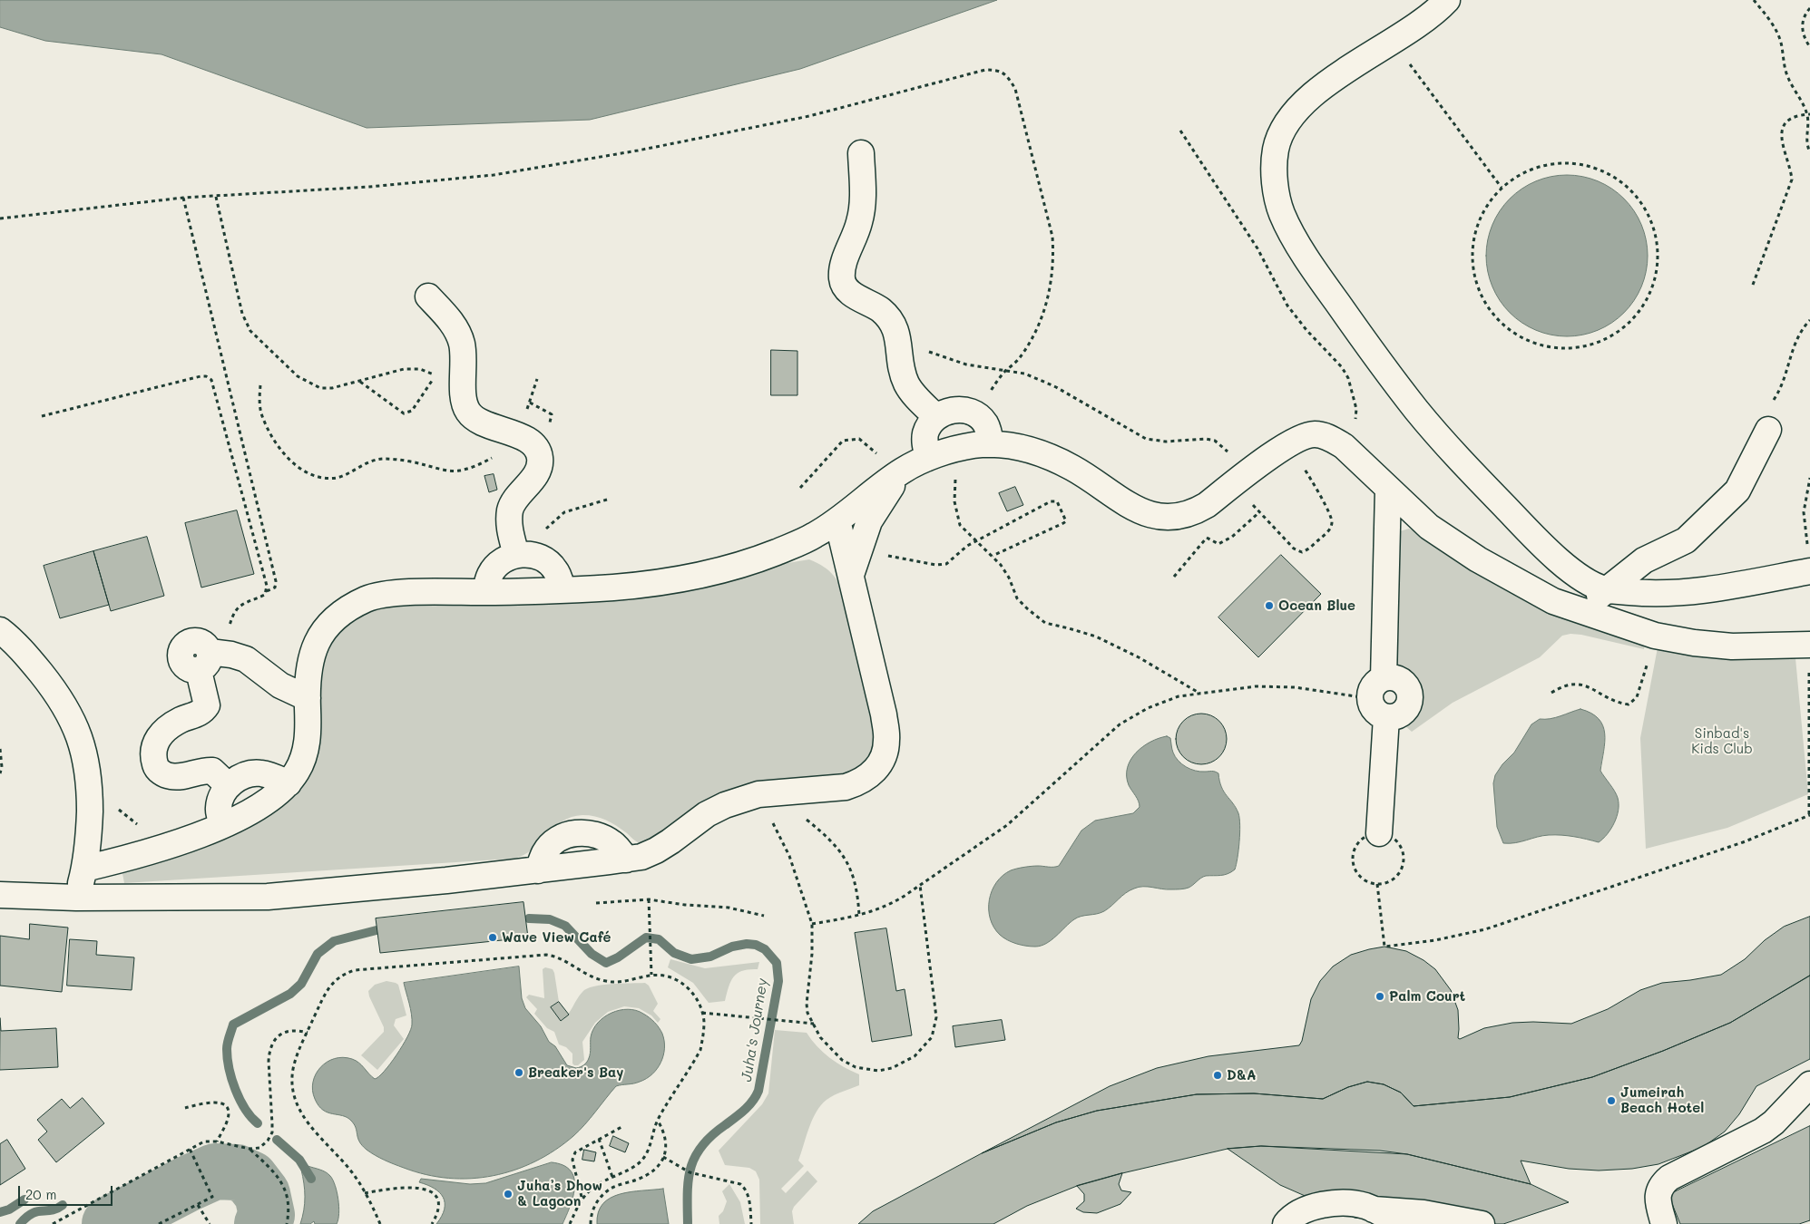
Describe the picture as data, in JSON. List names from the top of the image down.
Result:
{
  "water": ["Juha's Journey"],
  "parks": ["Sinbad's Kids Club"],
  "places": [
    "Ocean Blue",
    "Wave View Café",
    "Palm Court",
    "Breaker's Bay",
    "D&A",
    "Jumeirah Beach Hotel",
    "Juha’s Dhow & Lagoon"
  ],
  "scale_bar": "20 m"
}
